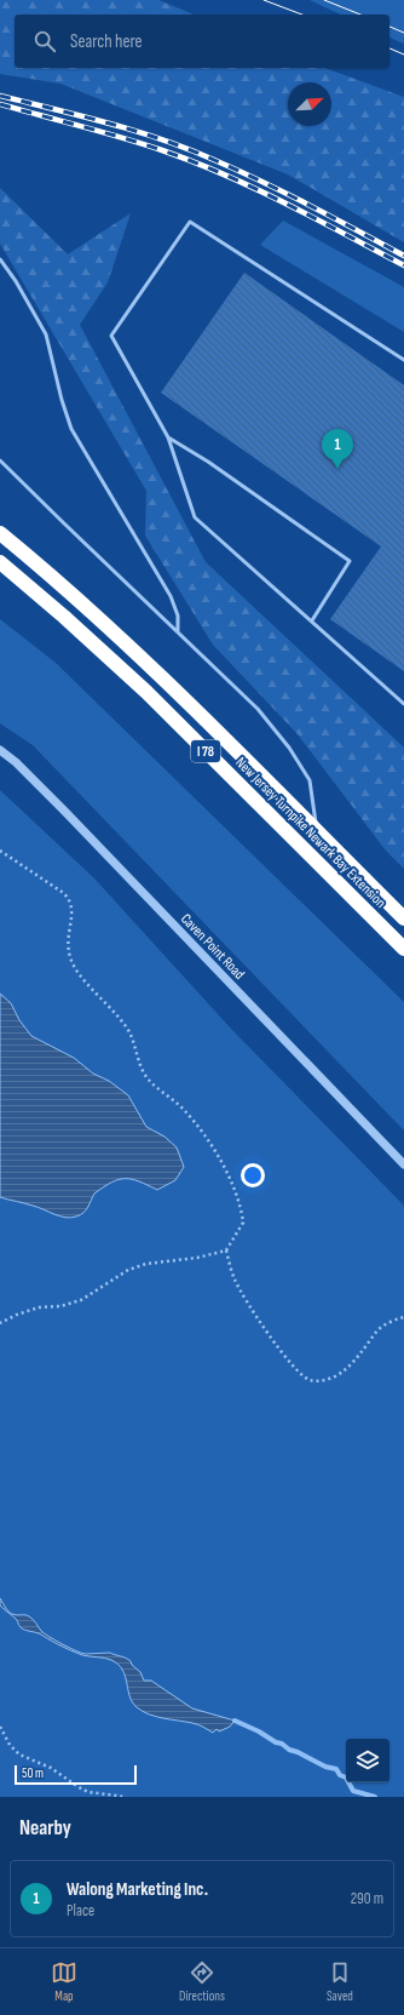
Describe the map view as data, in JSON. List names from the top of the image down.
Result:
{
  "streets": {
    "highway": ["I 78", "New Jersey Turnpike Newark Bay Extension"],
    "street": ["Caven Point Road"]
  },
  "scale_bar": "50 m",
  "north": "top right",
  "page": {
    "search": "Search here",
    "pins": "1",
    "scale": "50 m",
    "heading": "Nearby",
    "list": [
      {
        "mark": "1",
        "name": "Walong Marketing Inc.",
        "note": "Place",
        "value": "290 m"
      }
    ],
    "nav": ["Map", "Directions", "Saved"]
  }
}
